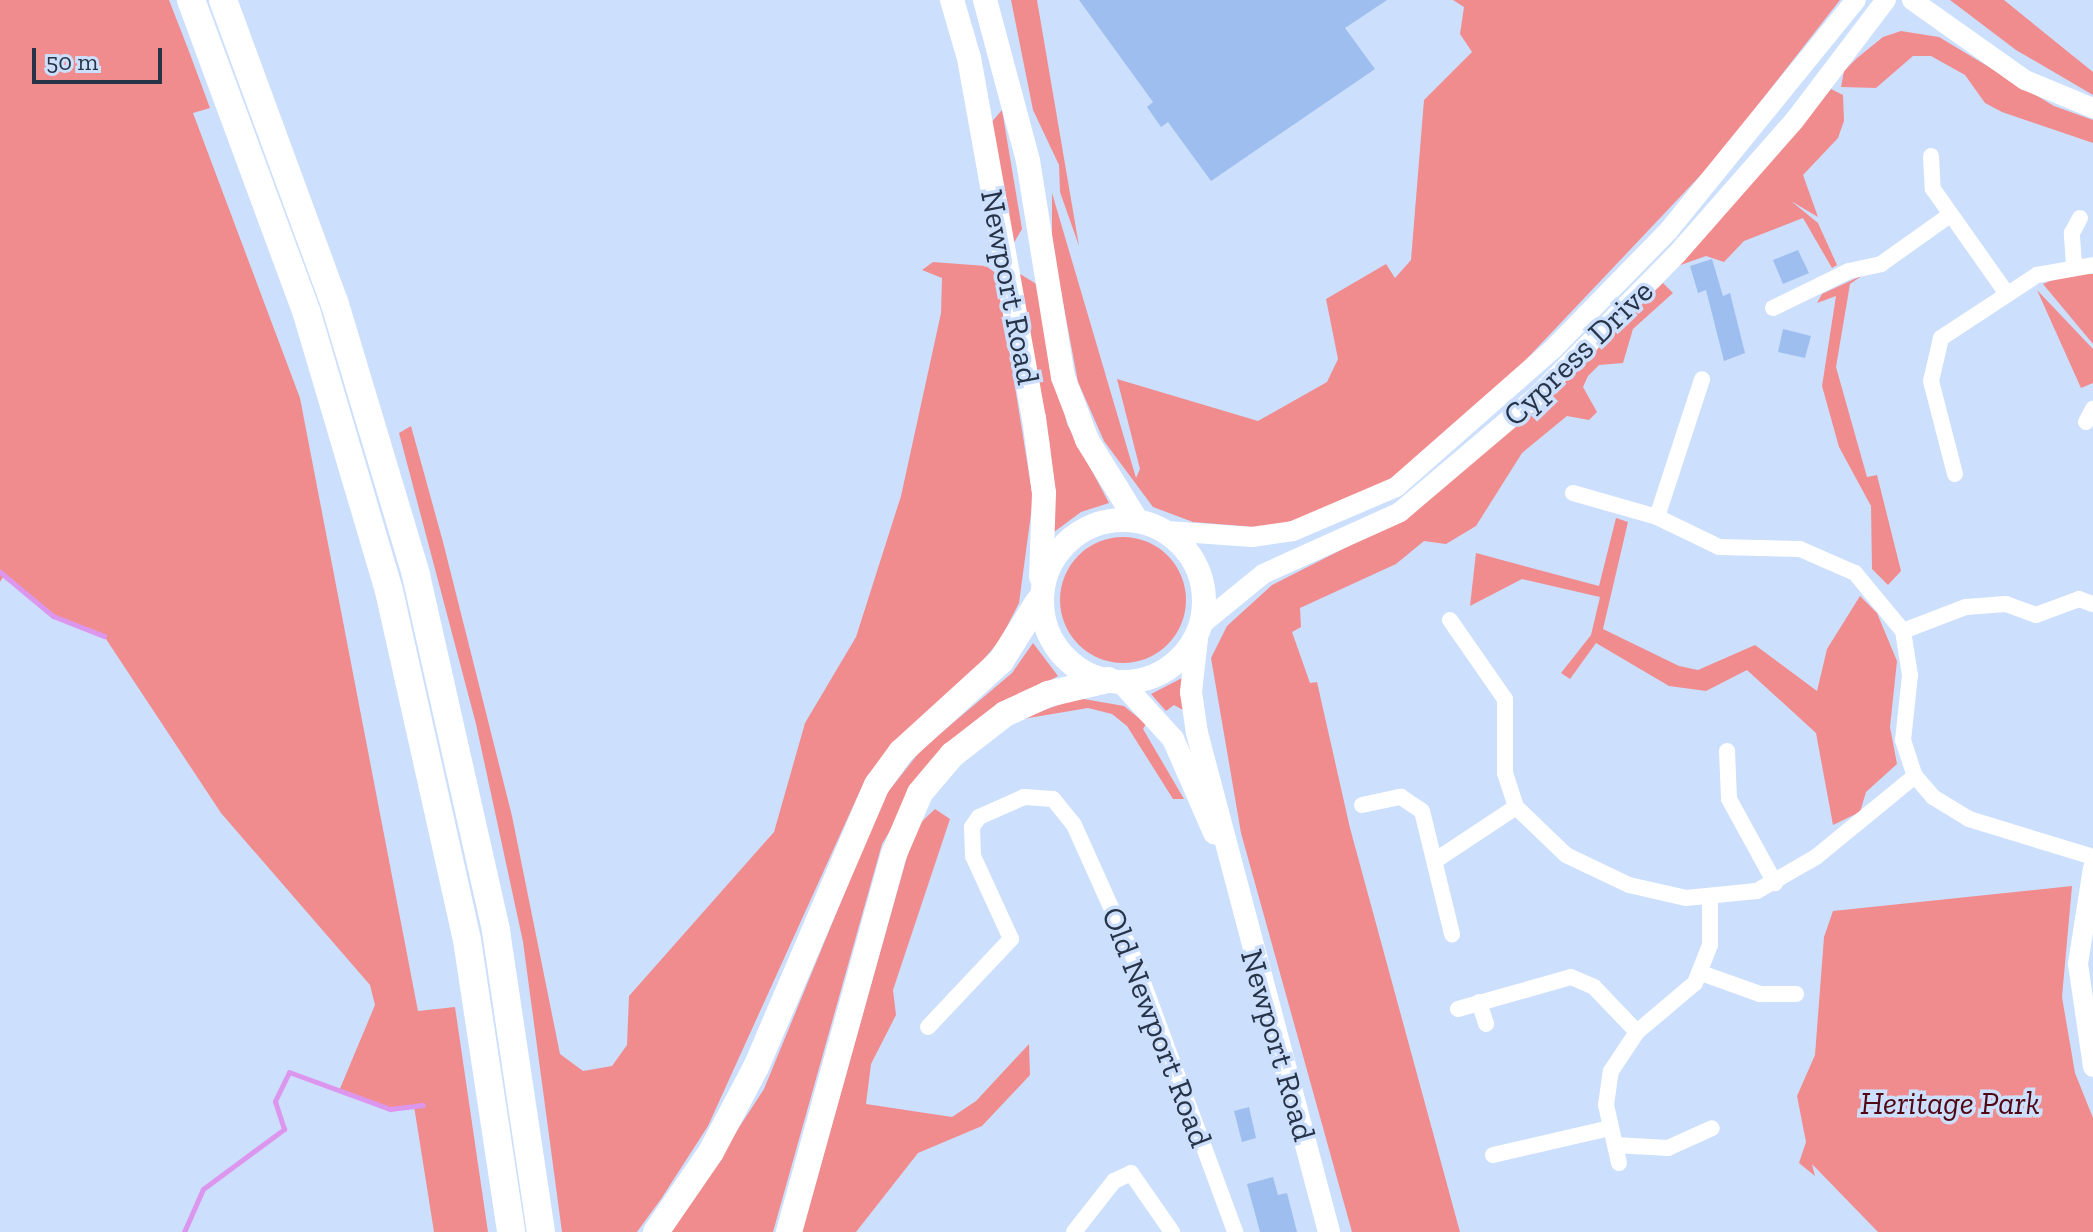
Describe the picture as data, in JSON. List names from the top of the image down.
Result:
{
  "streets": {
    "main road": ["Newport Road"],
    "street": ["Cypress Drive", "Old Newport Road"]
  },
  "crossings": [
    ["Newport Road", "Cypress Drive"]
  ],
  "parks": ["Heritage Park"],
  "scale_bar": "50 m"
}
